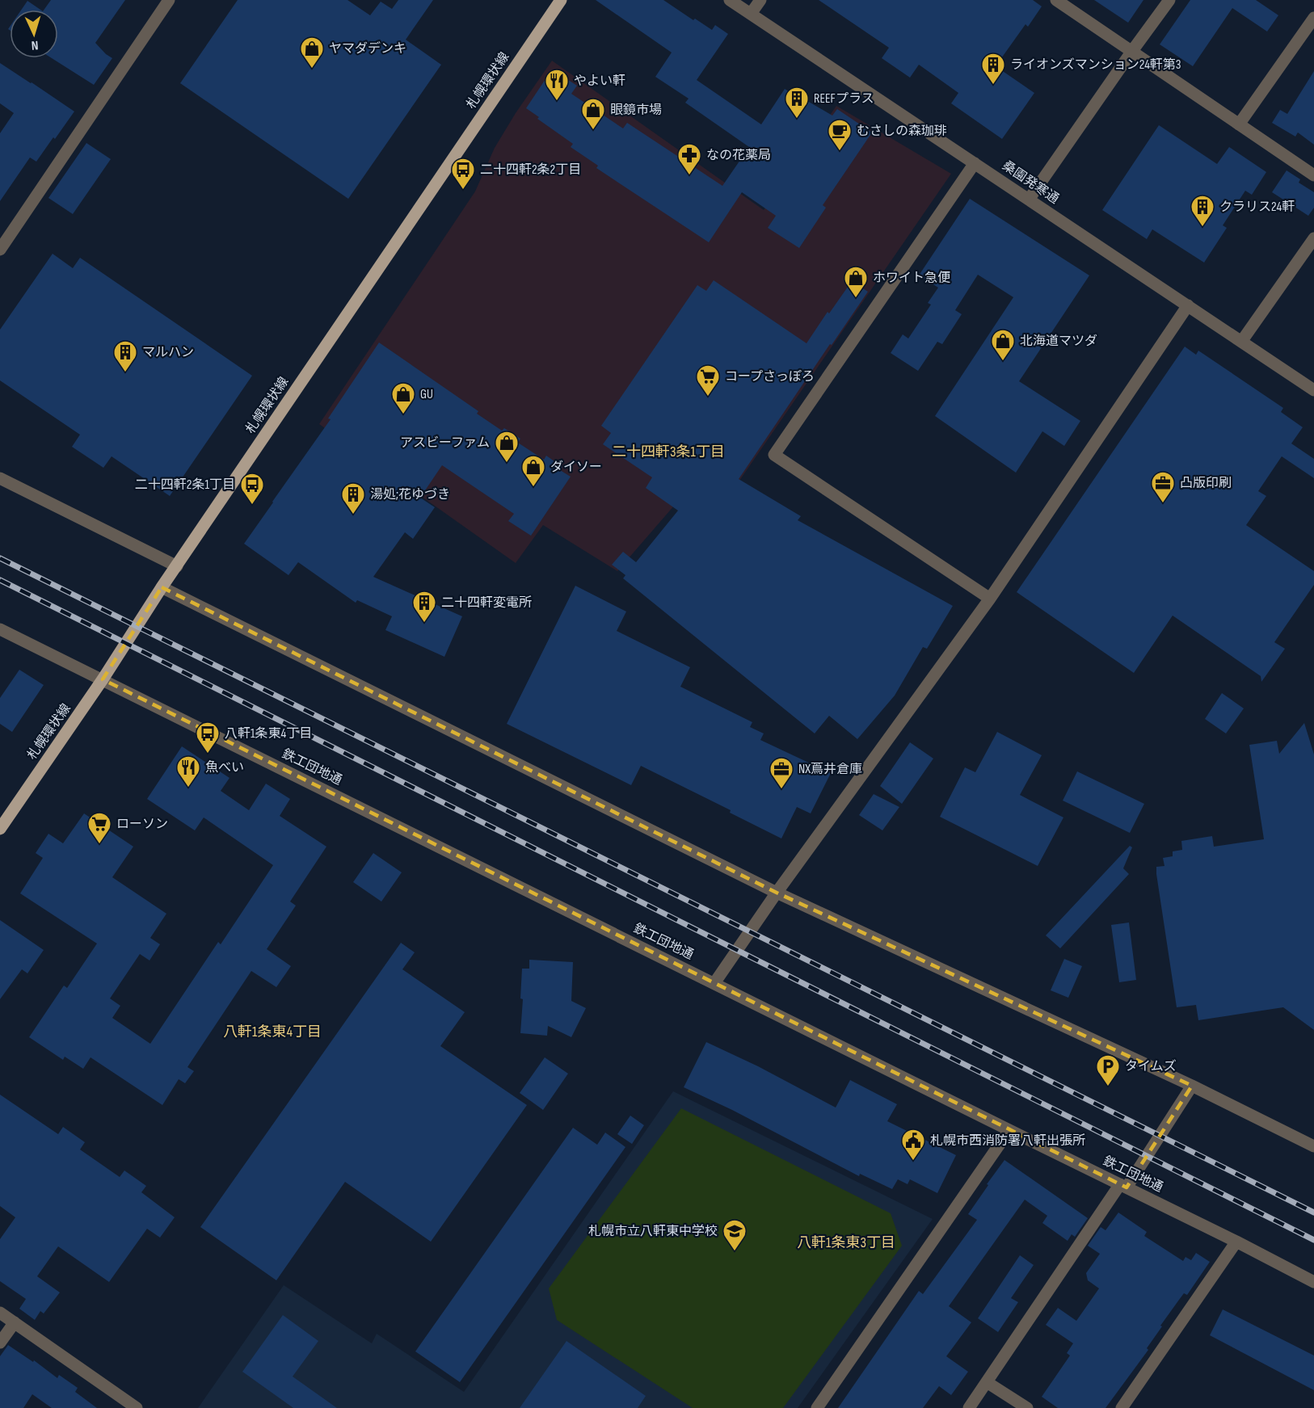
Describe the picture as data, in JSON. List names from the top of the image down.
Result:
{
  "streets": {
    "main road": ["札幌環状線"],
    "street": ["桑園発寒通", "鉄工団地通"]
  },
  "crossings": [
    ["札幌環状線", "鉄工団地通"]
  ],
  "districts": ["二十四軒3条1丁目", "八軒1条東4丁目", "八軒1条東3丁目"],
  "places": {
    "shop": [
      "ヤマダデンキ",
      "眼鏡市場",
      "ホワイト急便",
      "北海道マツダ",
      "GU",
      "アスビーファム",
      "ダイソー"
    ],
    "building": [
      "ライオンズマンション24軒第3",
      "REEFプラス",
      "クラリス24軒",
      "マルハン",
      "湯処;花ゆづき",
      "二十四軒変電所"
    ],
    "restaurant": ["やよい軒", "魚べい"],
    "cafe": ["むさしの森珈琲"],
    "pharmacy": ["なの花薬局"],
    "bus stop": ["二十四軒2条2丁目", "二十四軒2条1丁目", "八軒1条東4丁目"],
    "supermarket": ["コープさっぽろ", "ローソン"],
    "office": ["凸版印刷", "NX蔦井倉庫"],
    "parking": ["タイムズ"],
    "public building": ["札幌市西消防署八軒出張所"],
    "school or university": ["札幌市立八軒東中学校"]
  },
  "north": "bottom"
}
